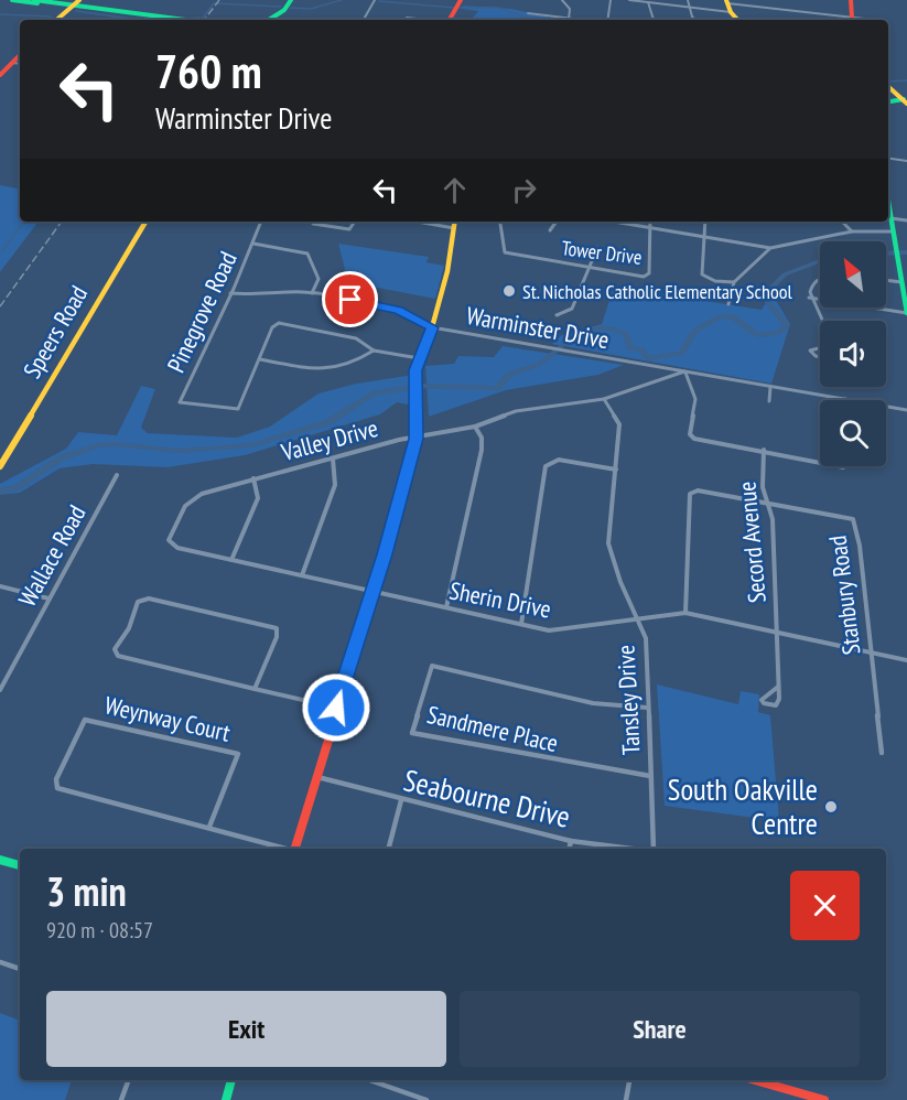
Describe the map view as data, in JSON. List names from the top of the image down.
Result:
{
  "streets": {
    "street": [
      "Tower Drive",
      "Pinegrove Road",
      "Warminster Drive",
      "Speers Road",
      "Valley Drive",
      "Secord Avenue",
      "Wallace Road",
      "Stanbury Road",
      "Sherin Drive",
      "Tansley Drive",
      "Weynway Court",
      "Sandmere Place",
      "Seabourne Drive"
    ]
  },
  "crossings": [
    ["Pinegrove Road", "Warminster Drive"],
    ["Warminster Drive", "Valley Drive"],
    ["Warminster Drive", "Tansley Drive"],
    ["Valley Drive", "Sherin Drive"],
    ["Valley Drive", "Tansley Drive"],
    ["Secord Avenue", "Stanbury Road"],
    ["Secord Avenue", "Sherin Drive"],
    ["Stanbury Road", "Sherin Drive"],
    ["Sherin Drive", "Tansley Drive"],
    ["Tansley Drive", "Sandmere Place"]
  ],
  "places": ["St. Nicholas Catholic Elementary School", "South Oakville Centre"],
  "north": "top left",
  "page": {
    "turn": ["760 m", "Warminster Drive"],
    "heading": ["3 min", "920 m · 08:57"],
    "buttons": ["Exit", "Share"]
  }
}
